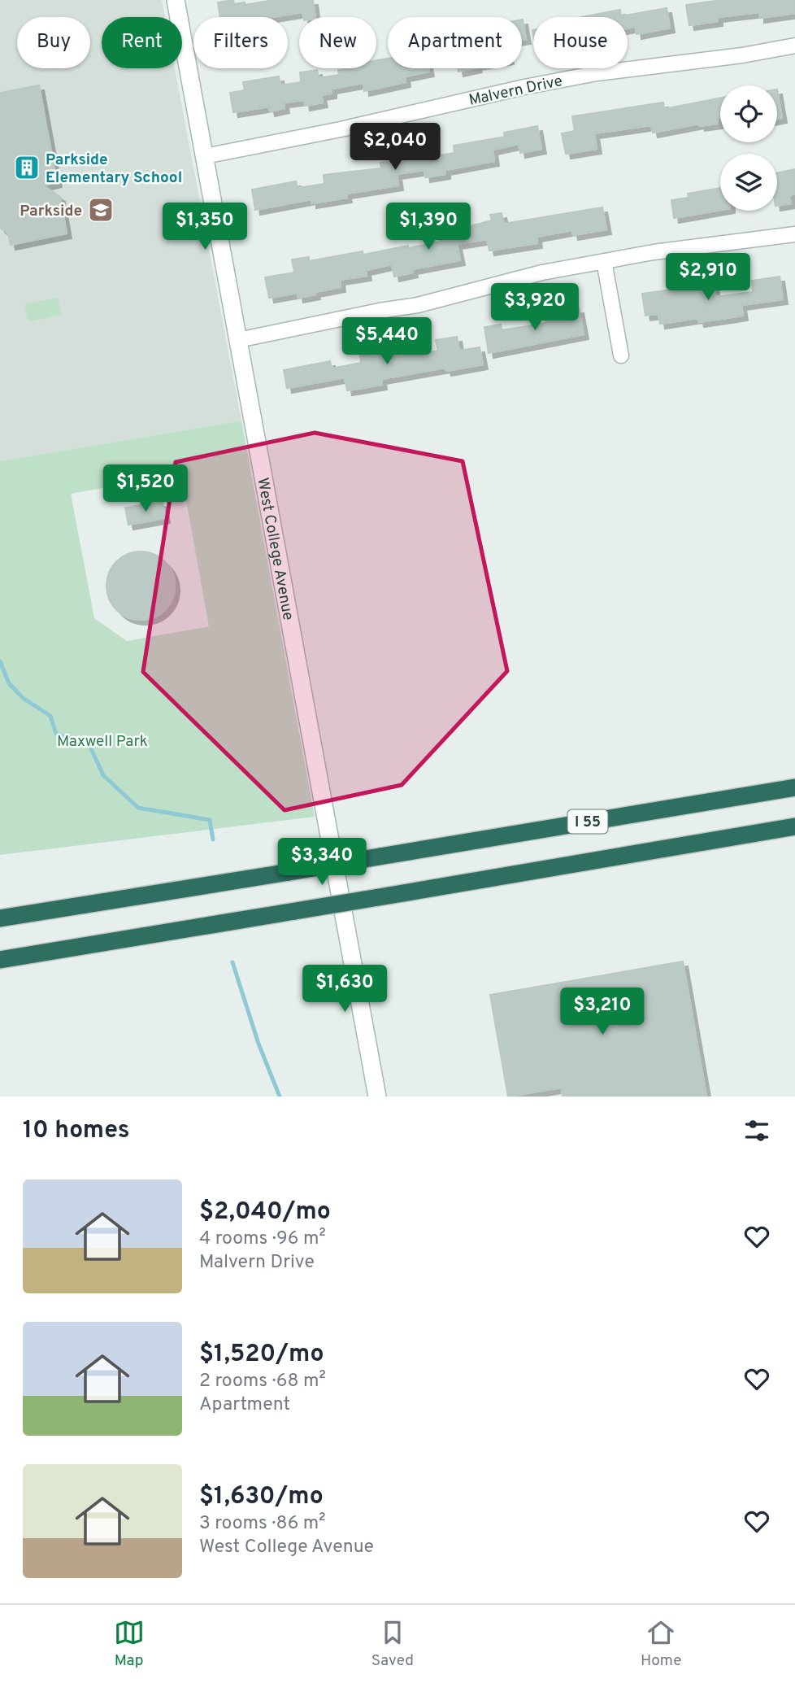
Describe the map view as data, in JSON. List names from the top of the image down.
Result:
{
  "streets": {
    "highway": ["I 55"],
    "main road": ["West College Avenue"],
    "street": ["Malvern Drive"]
  },
  "crossings": [
    ["Malvern Drive", "West College Avenue"]
  ],
  "parks": ["Maxwell Park"],
  "places": {
    "building": ["Parkside Elementary School"],
    "school or university": ["Parkside"]
  },
  "page": {
    "chip": [
      "Buy",
      "Rent",
      "Filters",
      "New",
      "Apartment",
      "House"
    ],
    "price": [
      "$2,040",
      "$1,350",
      "$1,390",
      "$2,910",
      "$3,920",
      "$5,440",
      "$1,520",
      "$3,340",
      "$1,630",
      "$3,210"
    ],
    "heading": "10 homes",
    "list": [
      {
        "name": "$2,040/mo",
        "note": "4 rooms · 96 m² · Malvern Drive"
      },
      {
        "name": "$1,520/mo",
        "note": "2 rooms · 68 m² · Apartment"
      },
      {
        "name": "$1,630/mo",
        "note": "3 rooms · 86 m² · West College Avenue"
      }
    ],
    "tabs": ["Map", "Saved", "Home"]
  }
}
